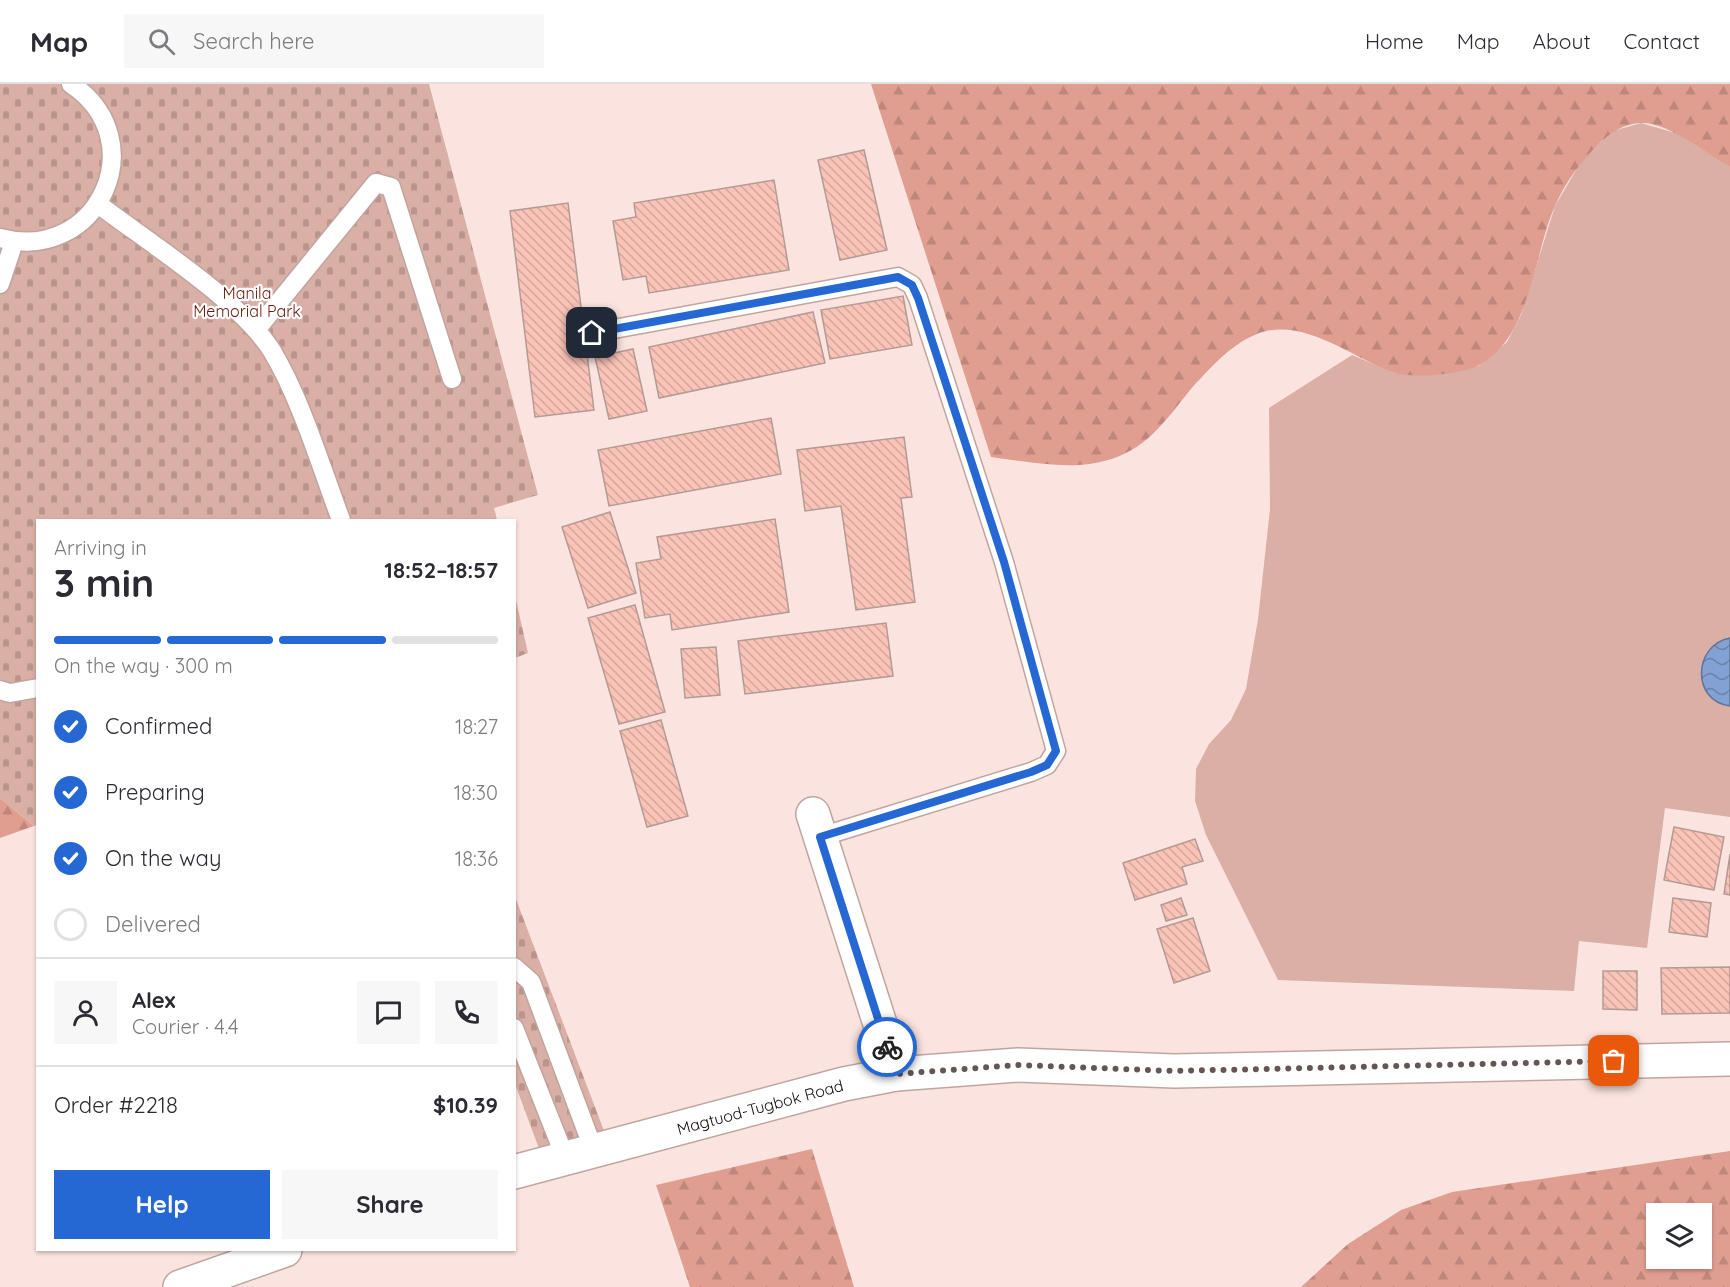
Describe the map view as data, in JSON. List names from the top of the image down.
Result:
{
  "streets": {
    "main road": ["Magtuod-Tugbok Road"]
  },
  "parks": ["Manila Memorial Park"],
  "page": {
    "header": "Map",
    "search": "Search here",
    "nav": [
      "Home",
      "Map",
      "About",
      "Contact"
    ],
    "heading": ["3 min", "Arriving in", "18:52–18:57"],
    "panel": [
      "Alex",
      "Courier · 4.4",
      "Order #2218",
      "$10.39"
    ],
    "bar": "On the way · 300 m",
    "list": [
      ["Confirmed", "18:27"],
      ["Preparing", "18:30"],
      ["On the way", "18:36"],
      "Delivered"
    ],
    "buttons": ["Help", "Share"]
  }
}
